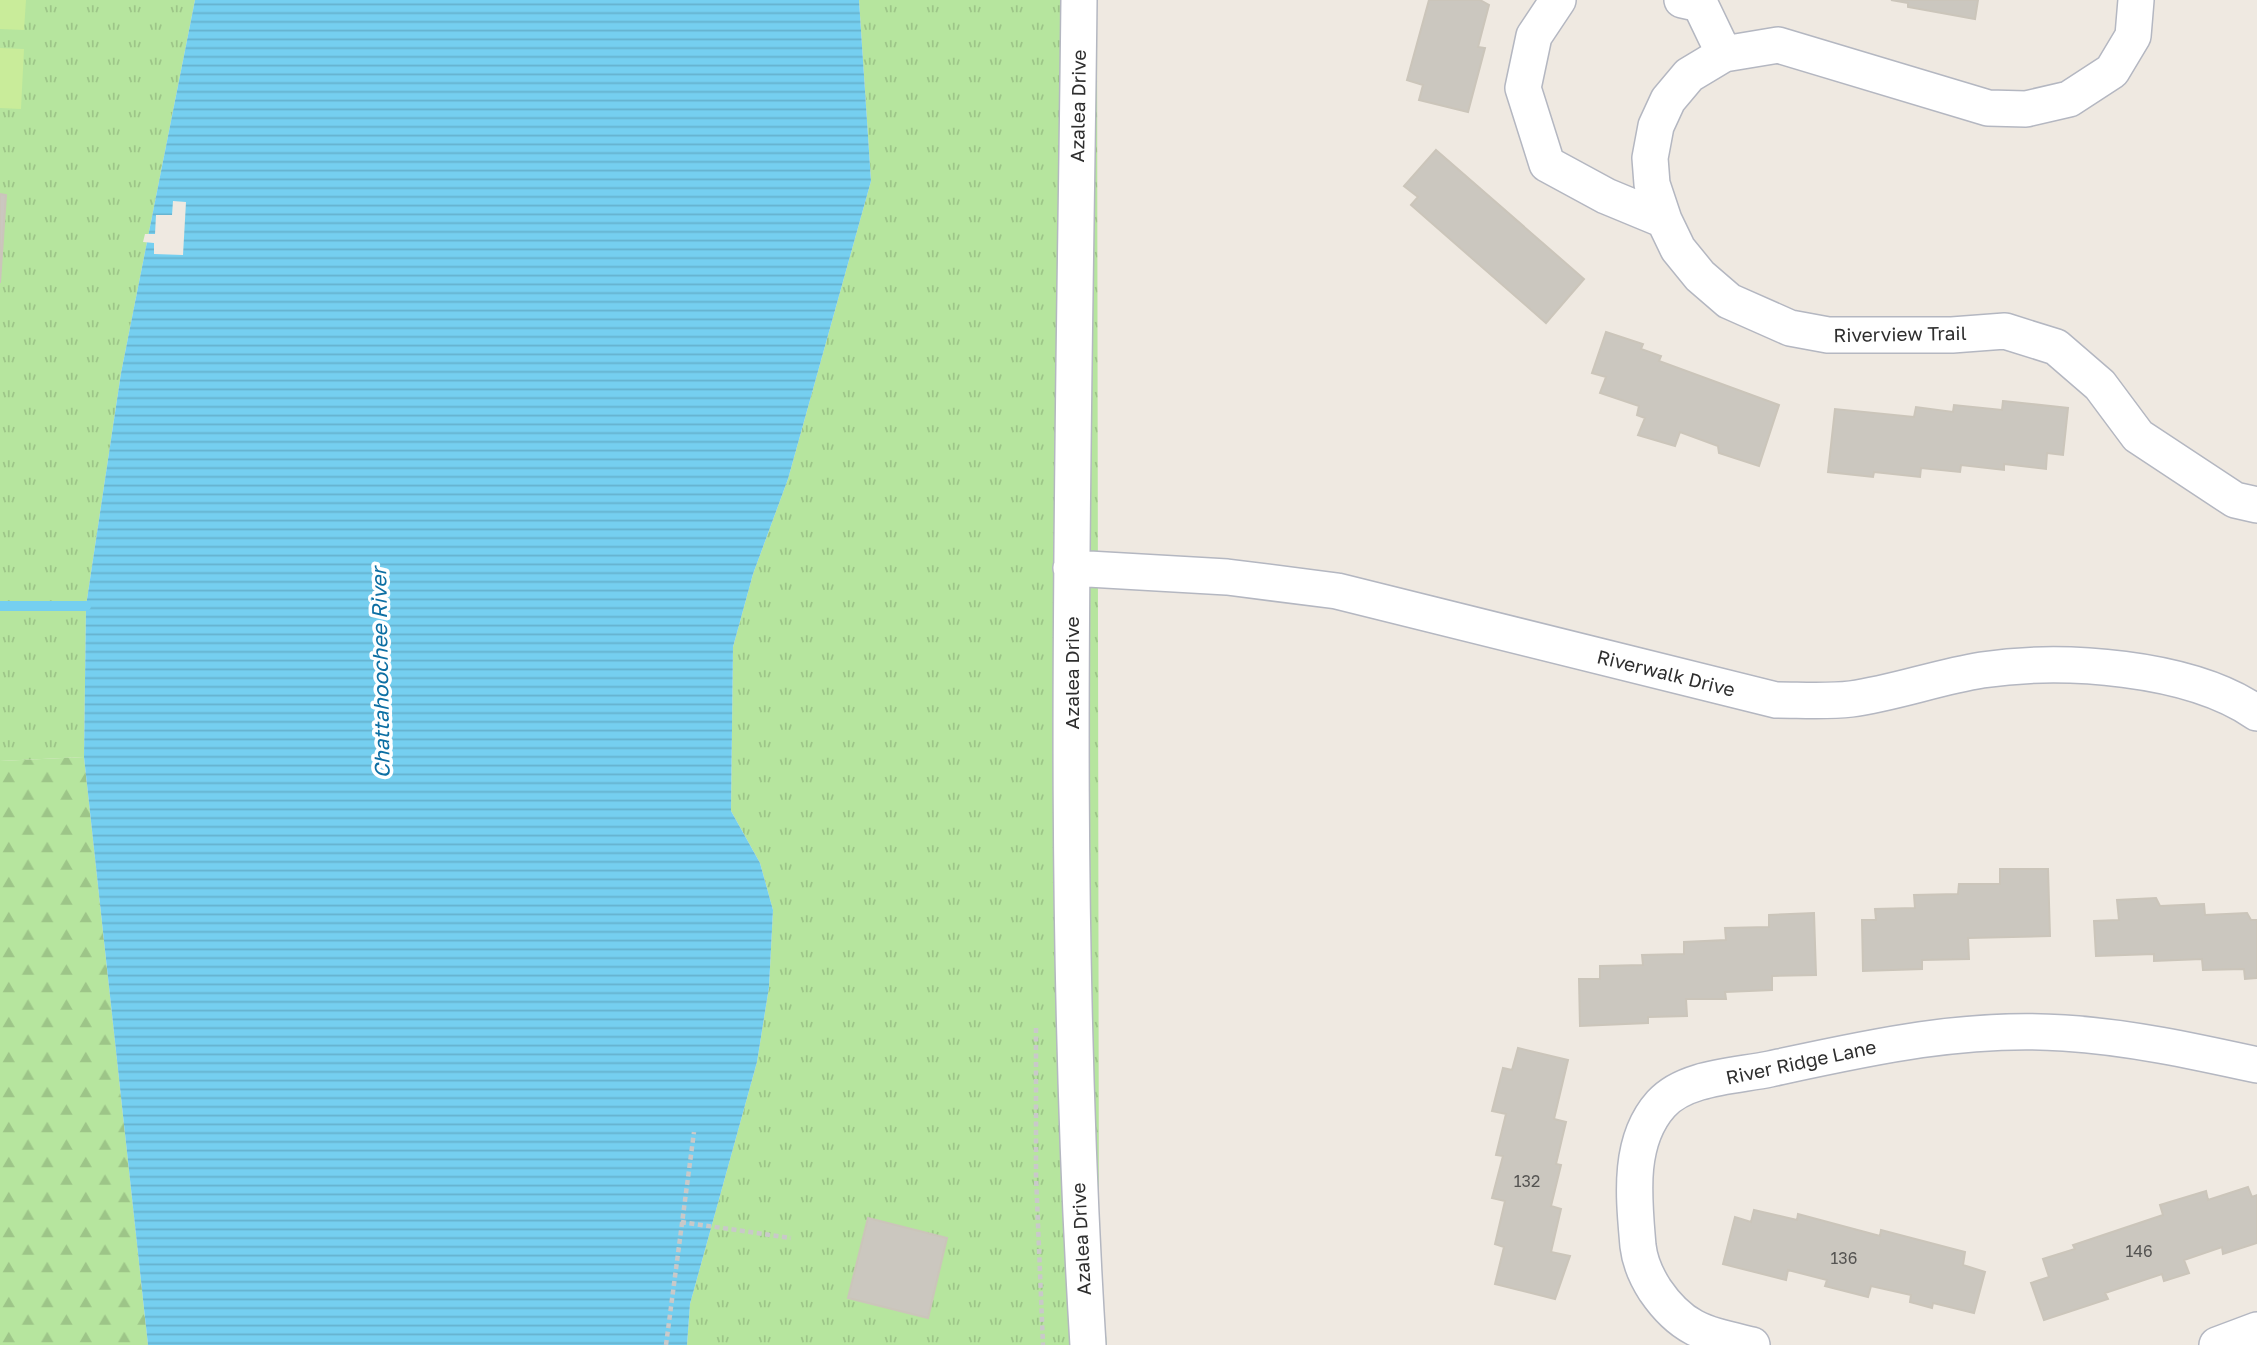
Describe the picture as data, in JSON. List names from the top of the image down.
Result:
{
  "streets": {
    "street": [
      "Azalea Drive",
      "Riverview Trail",
      "Riverwalk Drive",
      "River Ridge Lane"
    ]
  },
  "crossings": [
    ["Azalea Drive", "Riverwalk Drive"]
  ],
  "water": ["Chattahoochee River"],
  "house_numbers": ["132", "146", "136"]
}
